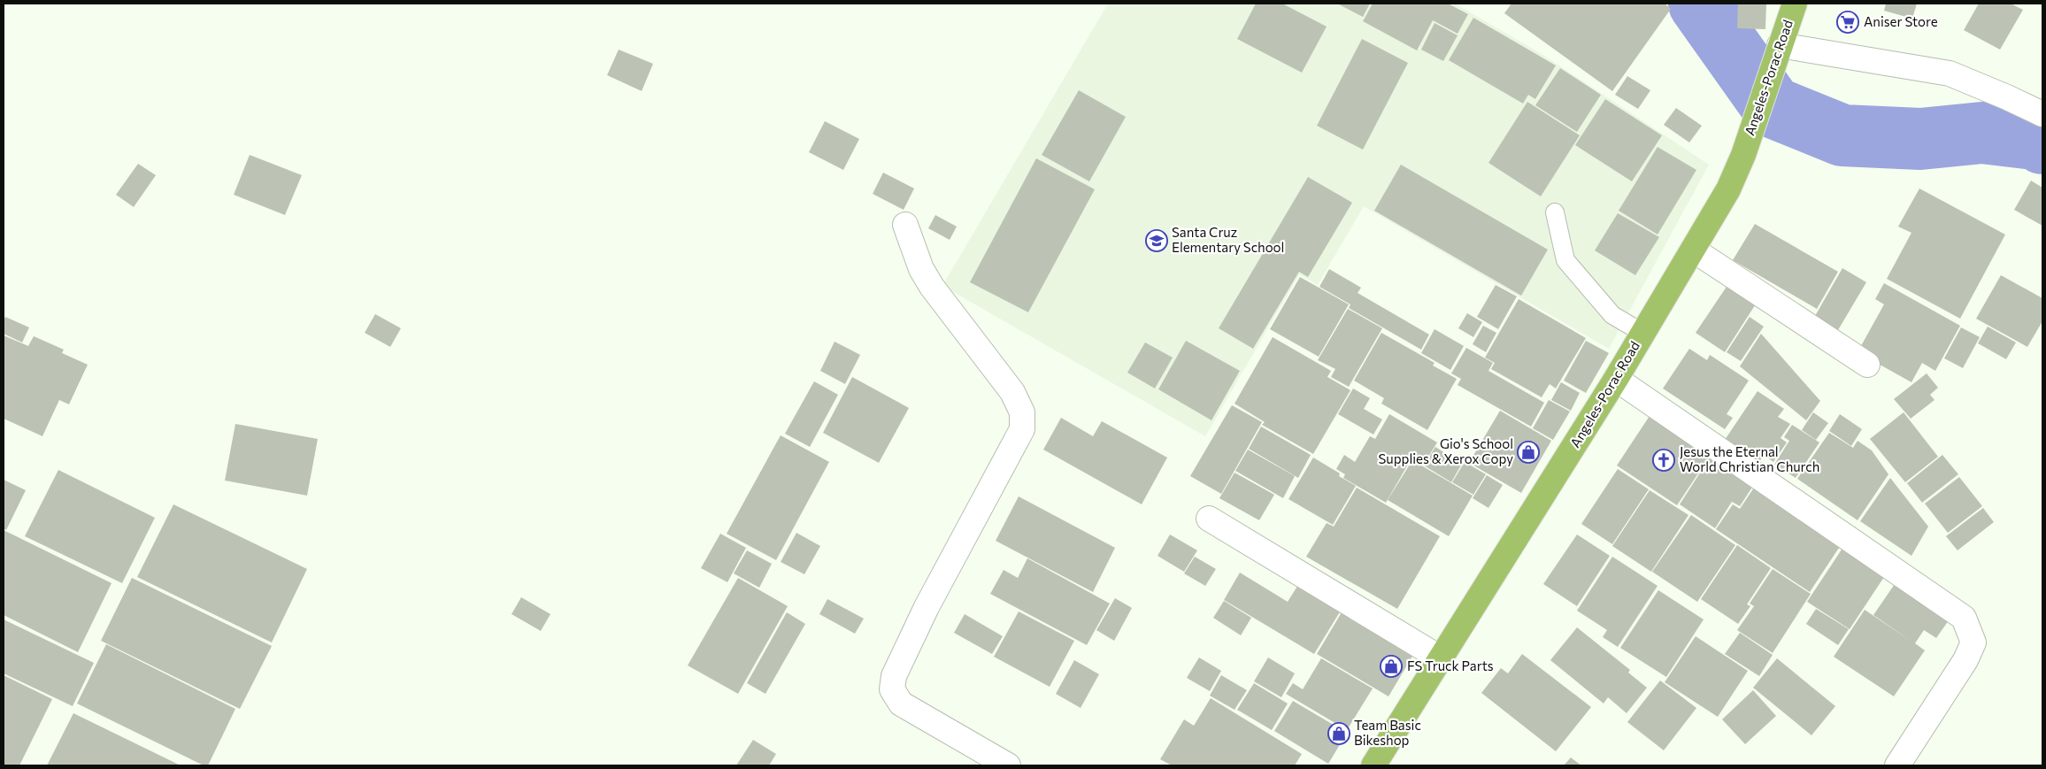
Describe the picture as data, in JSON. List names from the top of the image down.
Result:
{
  "streets": {
    "main road": ["Angeles-Porac Road"]
  },
  "places": {
    "supermarket": ["Aniser Store"],
    "school or university": ["Santa Cruz Elementary School"],
    "shop": ["Gio's School Supplies & Xerox Copy", "FS Truck Parts", "Team Basic Bikeshop"],
    "church": ["Jesus the Eternal World Christian Church"]
  }
}
